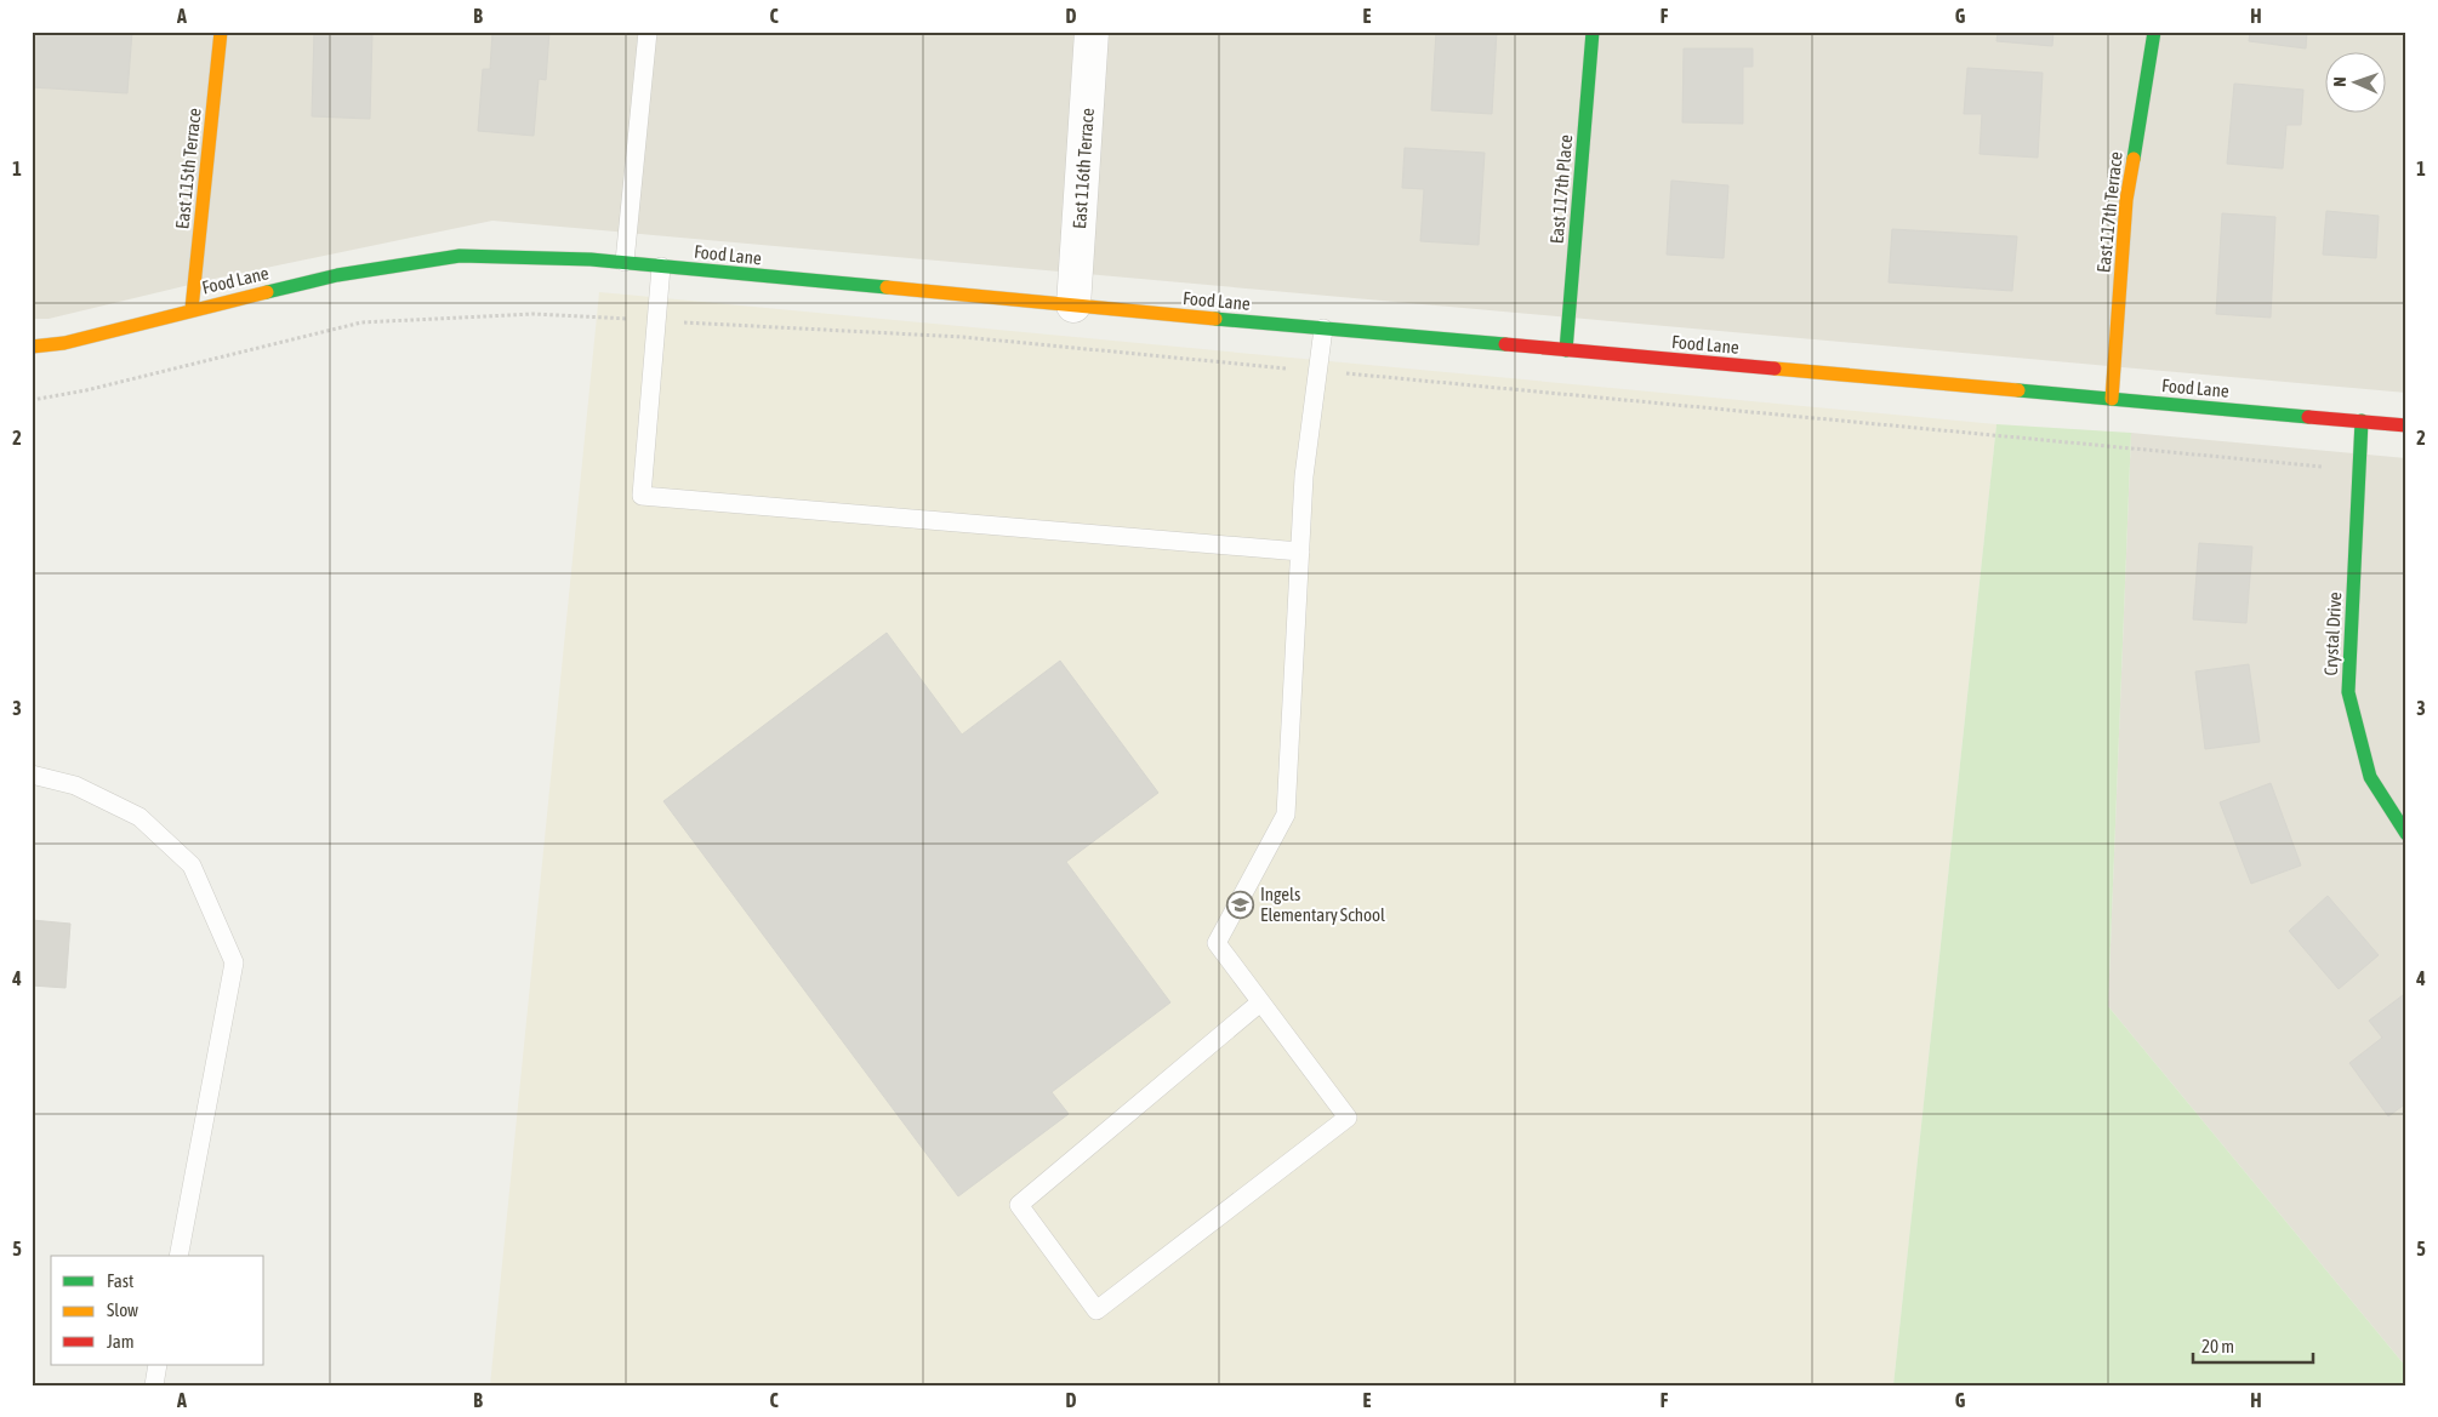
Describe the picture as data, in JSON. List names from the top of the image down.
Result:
{
  "streets": {
    "street": [
      "East 115th Terrace",
      "East 116th Terrace",
      "East 117th Place",
      "East 117th Terrace",
      "Food Lane",
      "Crystal Drive"
    ]
  },
  "crossings": [
    ["East 115th Terrace", "Food Lane"],
    ["East 116th Terrace", "Food Lane"],
    ["East 117th Place", "Food Lane"],
    ["East 117th Terrace", "Food Lane"],
    ["Food Lane", "Crystal Drive"]
  ],
  "places": {
    "school or university": ["Ingels Elementary School"]
  },
  "legend": ["Fast", "Slow", "Jam"],
  "scale_bar": "20 m",
  "north": "left",
  "grid": {
    "columns": [
      "A",
      "B",
      "C",
      "D",
      "E",
      "F",
      "G",
      "H"
    ],
    "rows": [
      "1",
      "2",
      "3",
      "4",
      "5"
    ]
  }
}
